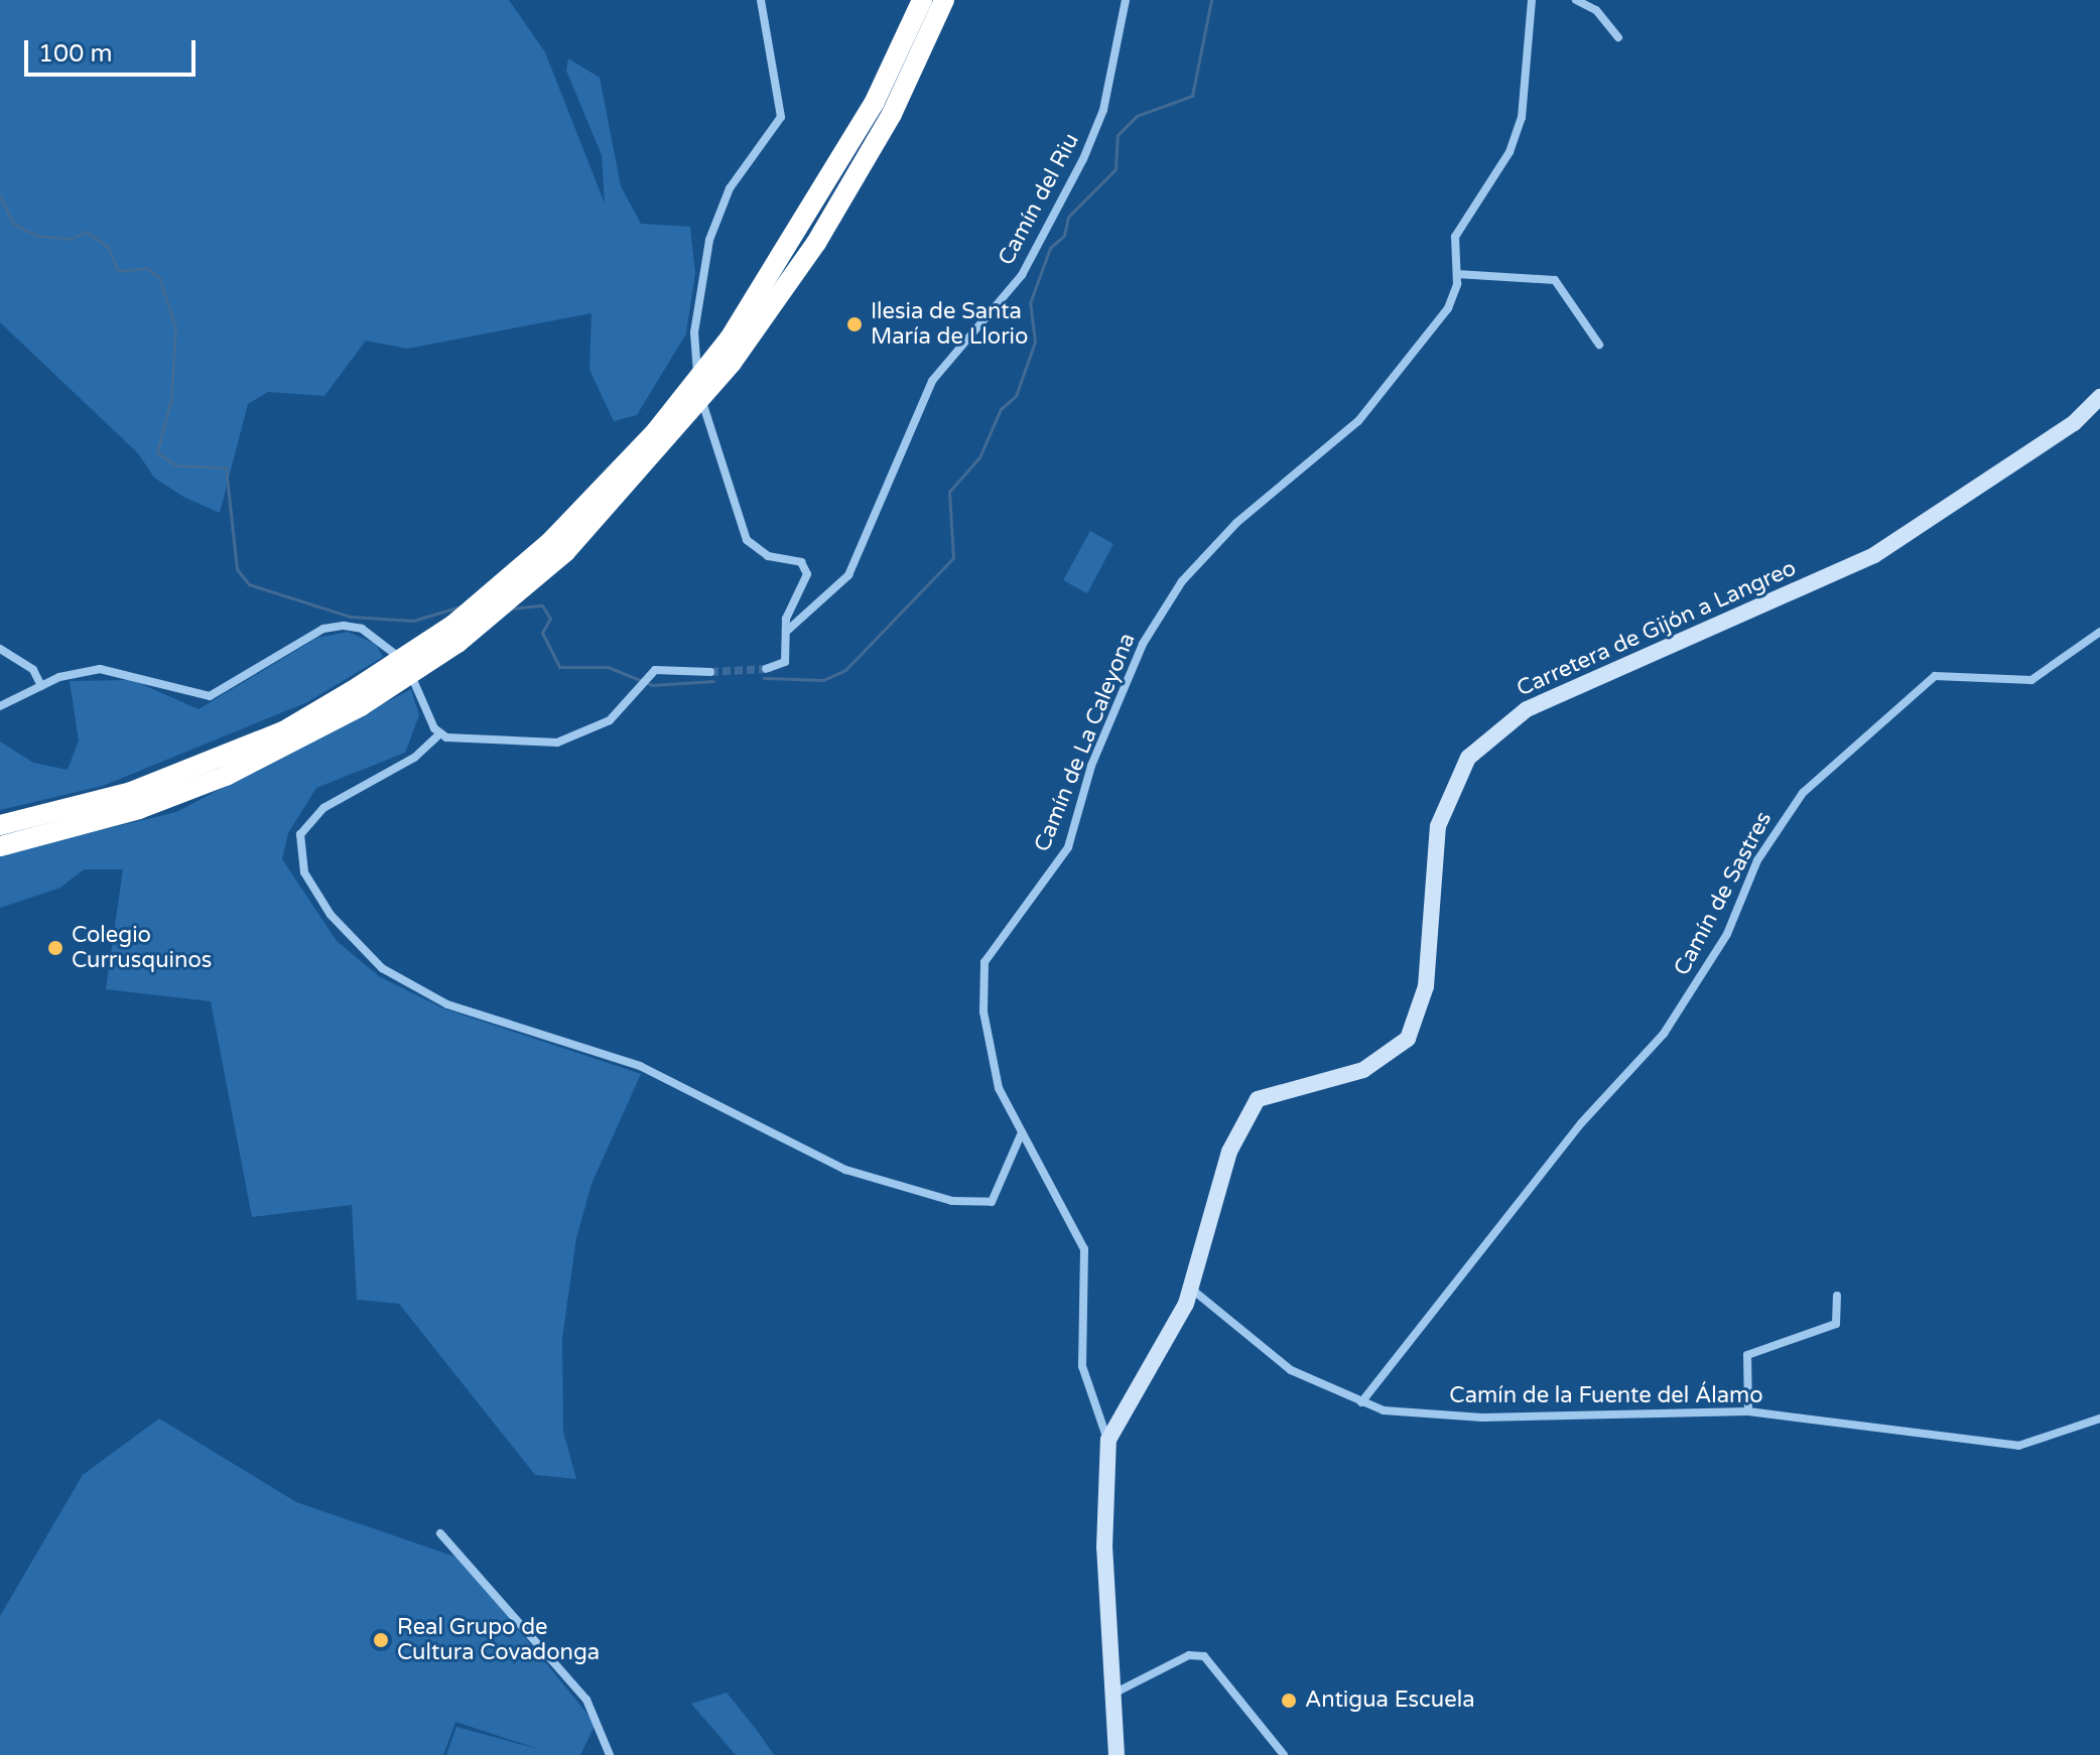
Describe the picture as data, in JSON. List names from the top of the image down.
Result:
{
  "streets": {
    "street": [
      "Camín del Riu",
      "Carretera de Gijón a Langreo",
      "Camín de La Caleyona",
      "Camín de Sastres",
      "Camín de la Fuente del Álamo"
    ]
  },
  "crossings": [
    ["Carretera de Gijón a Langreo", "Camín de La Caleyona"],
    ["Carretera de Gijón a Langreo", "Camín de la Fuente del Álamo"],
    ["Camín de Sastres", "Camín de la Fuente del Álamo"]
  ],
  "places": [
    "Ilesia de Santa María de Llorio",
    "Colegio Currusquinos",
    "Real Grupo de Cultura Covadonga",
    "Antigua Escuela"
  ],
  "scale_bar": "100 m"
}
